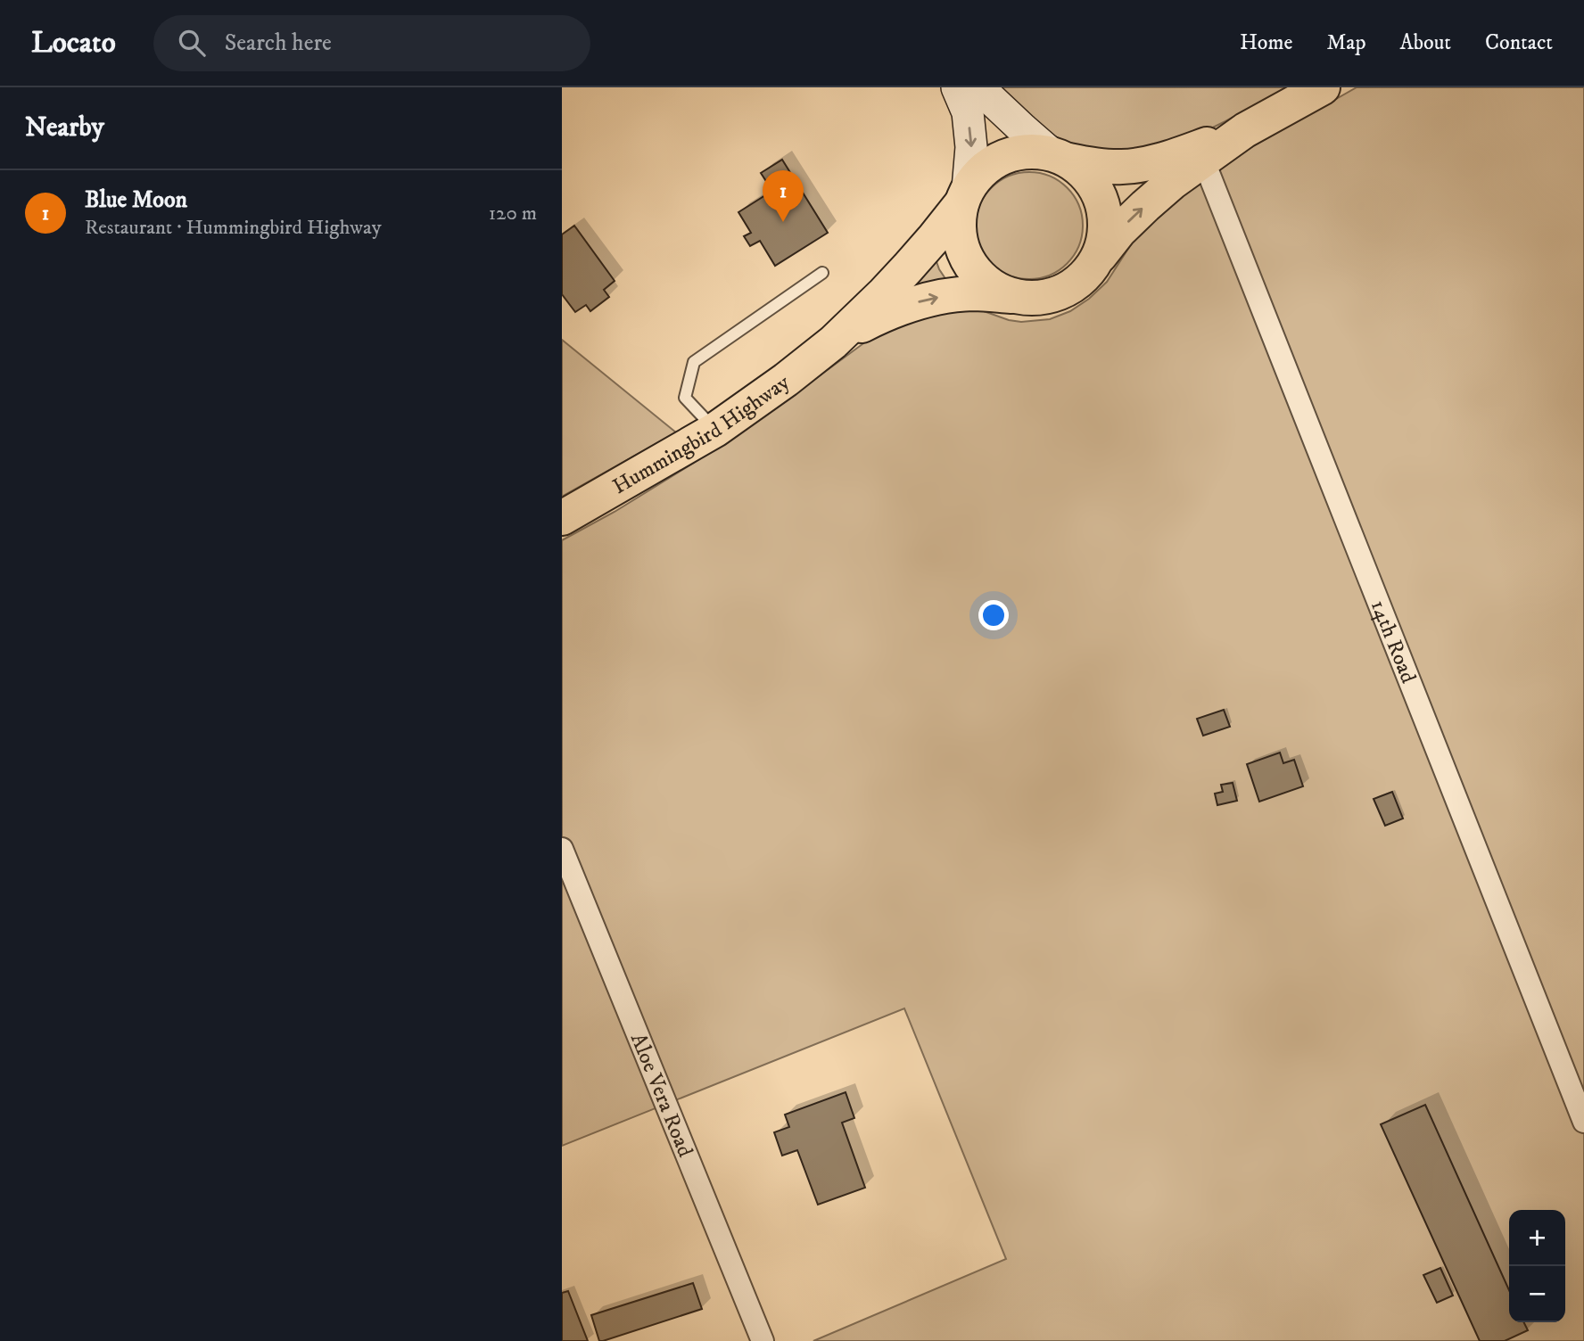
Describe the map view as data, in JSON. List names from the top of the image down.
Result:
{
  "streets": {
    "main road": ["Hummingbird Highway"],
    "street": ["14th Road", "Aloe Vera Road"]
  },
  "page": {
    "header": "Locato",
    "search": "Search here",
    "nav": [
      "Home",
      "Map",
      "About",
      "Contact"
    ],
    "heading": "Nearby",
    "list": [
      {
        "mark": "1",
        "name": "Blue Moon",
        "note": "Restaurant · Hummingbird Highway",
        "value": "120 m"
      }
    ],
    "pins": "1",
    "map_buttons": ["+", "−"]
  }
}
